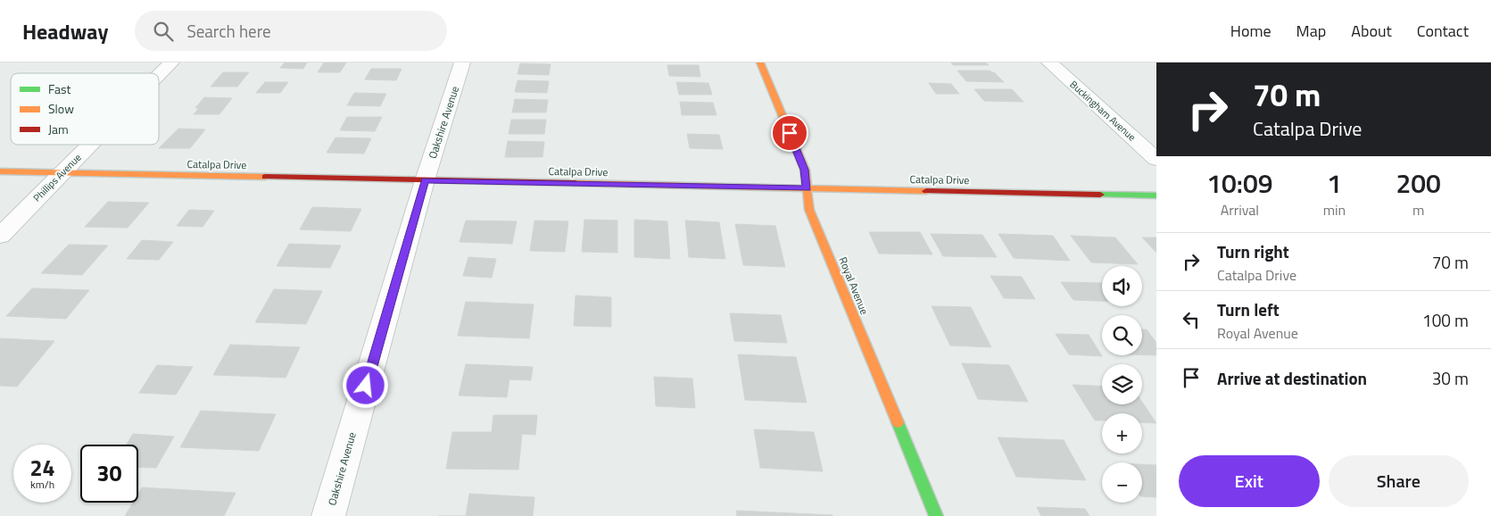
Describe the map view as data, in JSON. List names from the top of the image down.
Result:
{
  "streets": {
    "street": [
      "Buckingham Avenue",
      "Oakshire Avenue",
      "Catalpa Drive",
      "Phillips Avenue",
      "Royal Avenue"
    ]
  },
  "crossings": [
    ["Oakshire Avenue", "Catalpa Drive"],
    ["Catalpa Drive", "Phillips Avenue"],
    ["Catalpa Drive", "Royal Avenue"]
  ],
  "legend": ["Fast", "Slow", "Jam"],
  "page": {
    "header": "Headway",
    "search": "Search here",
    "nav": [
      "Home",
      "Map",
      "About",
      "Contact"
    ],
    "turn": ["70 m", "Catalpa Drive"],
    "eta": [
      "10:09",
      "Arrival",
      "1",
      "min",
      "200",
      "m"
    ],
    "list": [
      {
        "name": "Turn right",
        "note": "Catalpa Drive",
        "value": "70 m"
      },
      {
        "name": "Turn left",
        "note": "Royal Avenue",
        "value": "100 m"
      },
      {
        "name": "Arrive at destination",
        "value": "30 m"
      }
    ],
    "map_buttons": ["+", "−"],
    "speed": "24 km/h",
    "limit": "30",
    "buttons": ["Exit", "Share"]
  }
}
